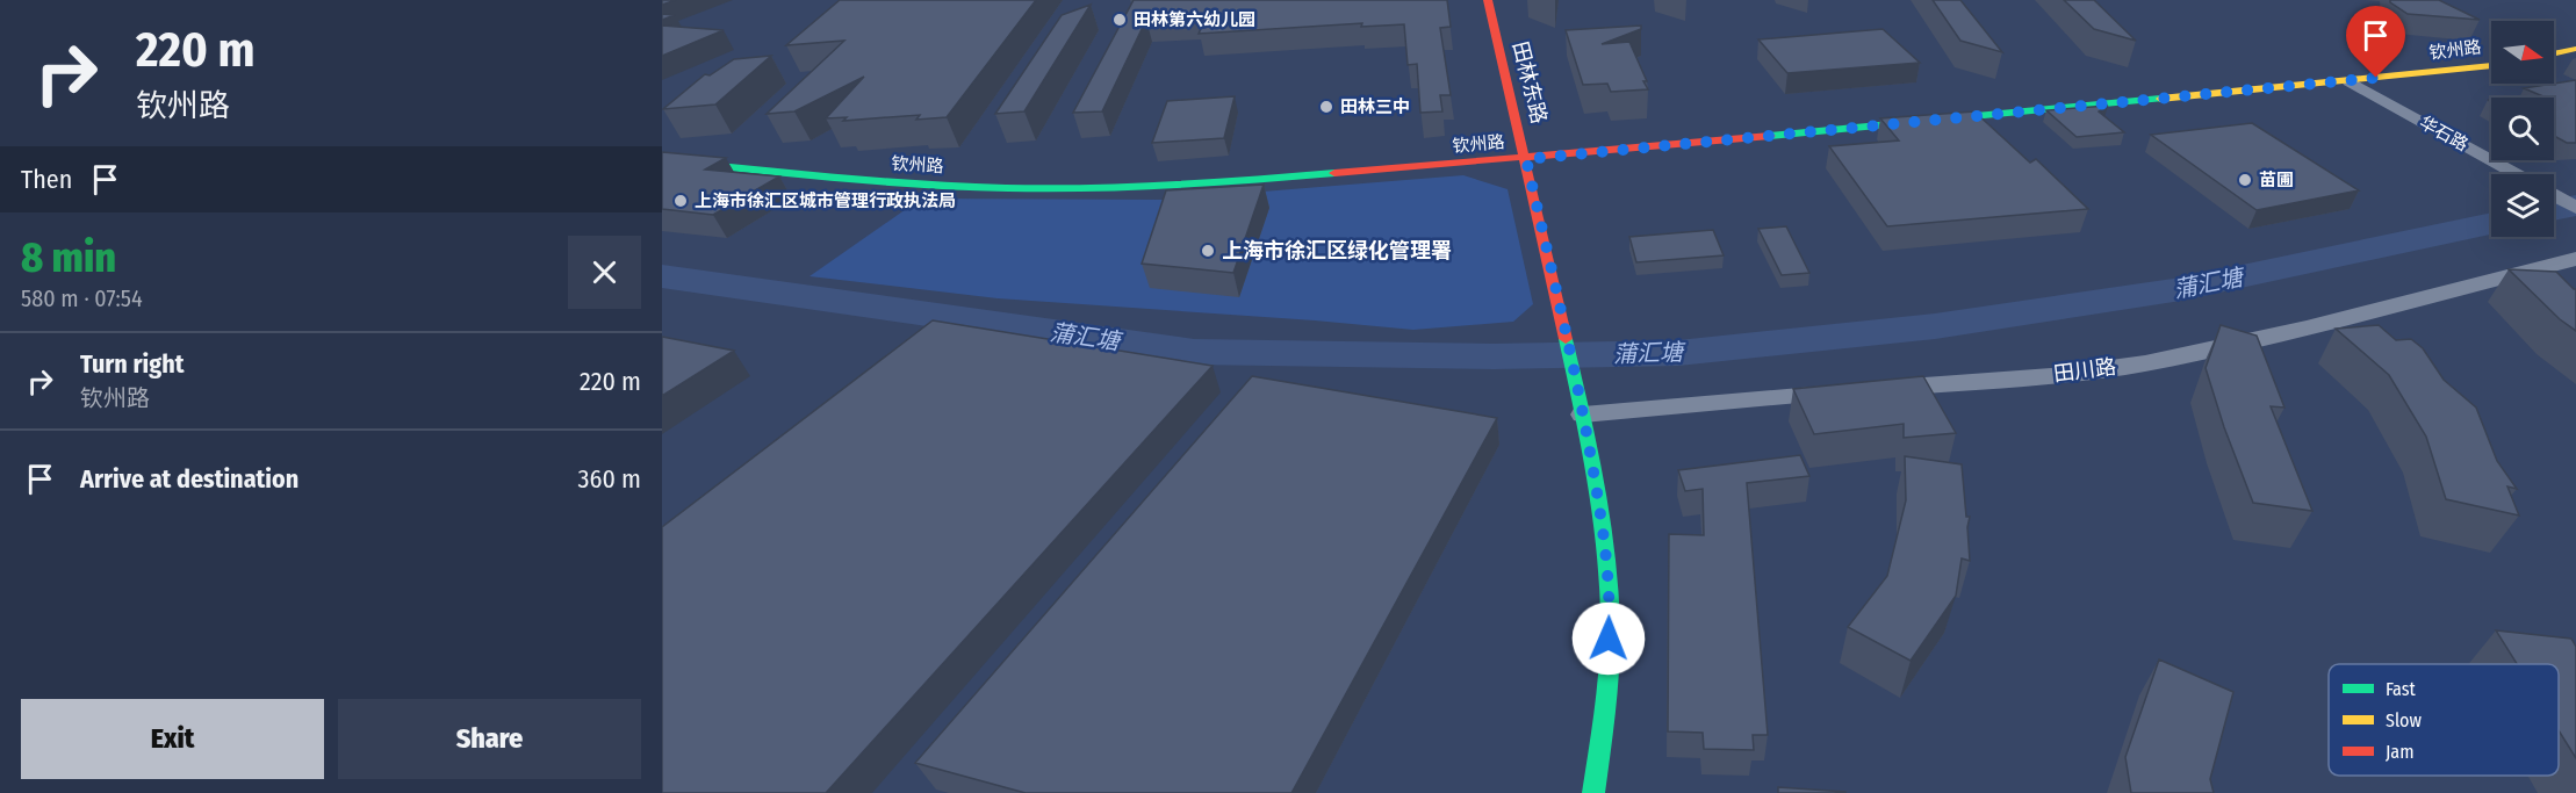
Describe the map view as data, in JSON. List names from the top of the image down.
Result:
{
  "streets": {
    "street": [
      "钦州路",
      "田林东路",
      "华石路",
      "田川路"
    ]
  },
  "crossings": [
    ["钦州路", "田林东路"],
    ["钦州路", "华石路"]
  ],
  "water": ["蒲汇塘"],
  "places": [
    "田林第六幼儿园",
    "田林三中",
    "苗圃",
    "上海市徐汇区城市管理行政执法局",
    "上海市徐汇区绿化管理署"
  ],
  "legend": ["Fast", "Slow", "Jam"],
  "north": "right",
  "page": {
    "turn": ["220 m", "钦州路"],
    "then": "Then",
    "heading": ["8 min", "580 m · 07:54"],
    "list": [
      {
        "name": "Turn right",
        "note": "钦州路",
        "value": "220 m"
      },
      {
        "name": "Arrive at destination",
        "value": "360 m"
      }
    ],
    "buttons": ["Exit", "Share"]
  }
}
